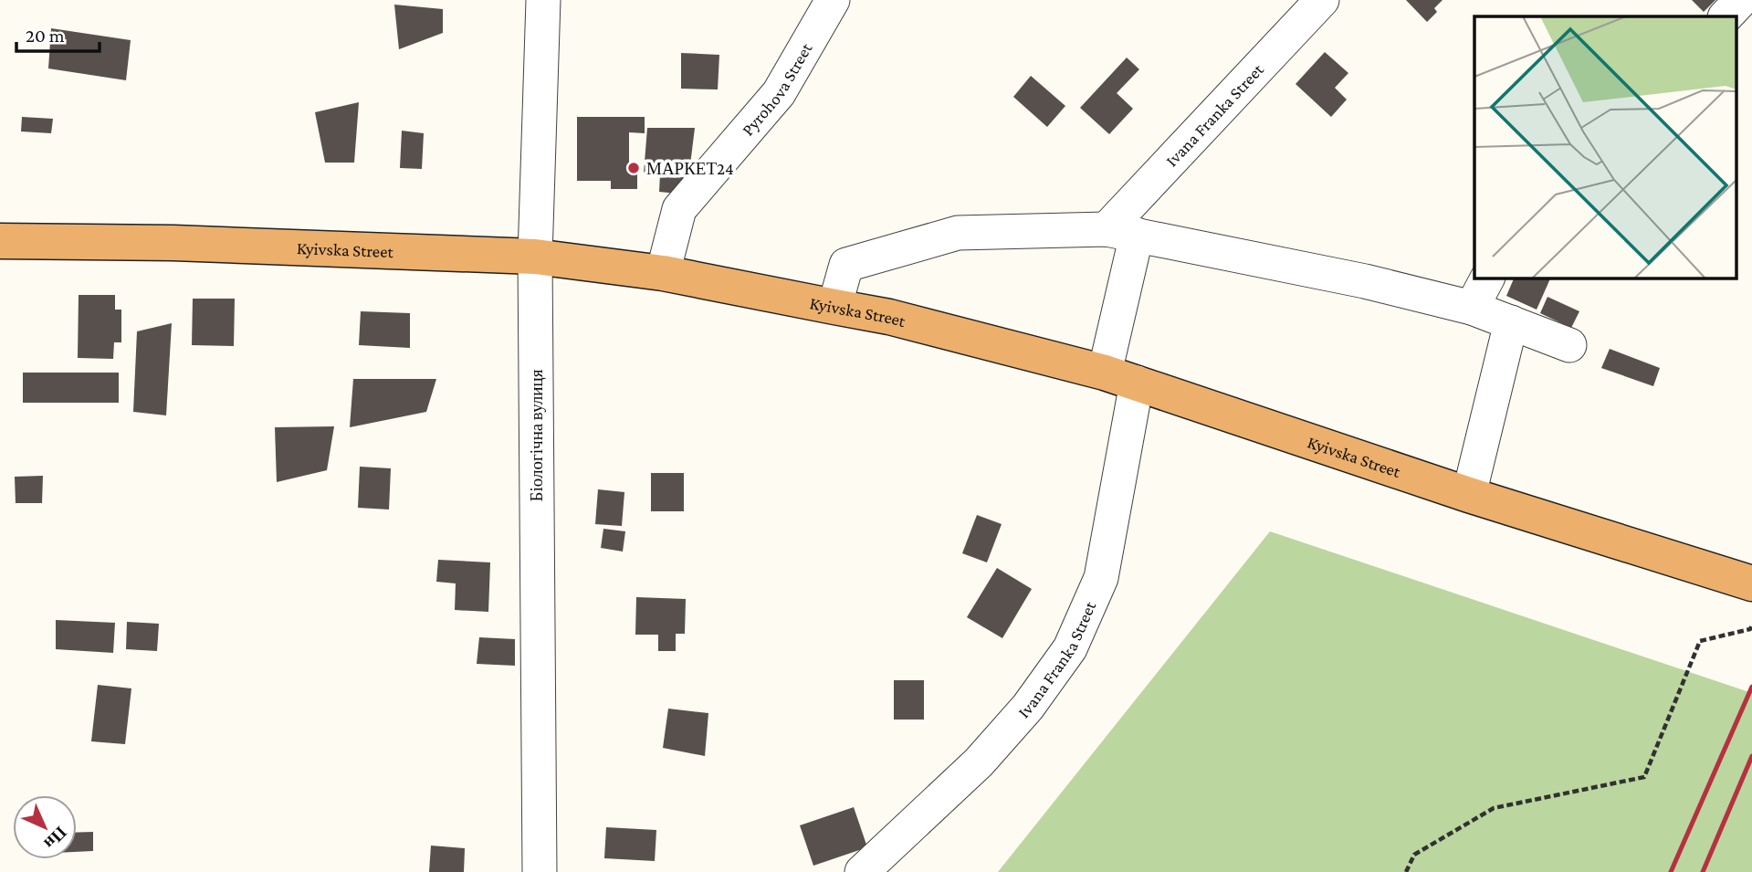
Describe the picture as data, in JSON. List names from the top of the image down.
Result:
{
  "streets": {
    "highway": ["Kyivska Street"],
    "street": ["Pyrohova Street", "Ivana Franka Street", "Біологічна вулиця"]
  },
  "crossings": [
    ["Pyrohova Street", "Kyivska Street"],
    ["Ivana Franka Street", "Kyivska Street"],
    ["Kyivska Street", "Біологічна вулиця"]
  ],
  "places": ["МАРКЕТ24"],
  "scale_bar": "20 m",
  "north": "bottom right"
}
